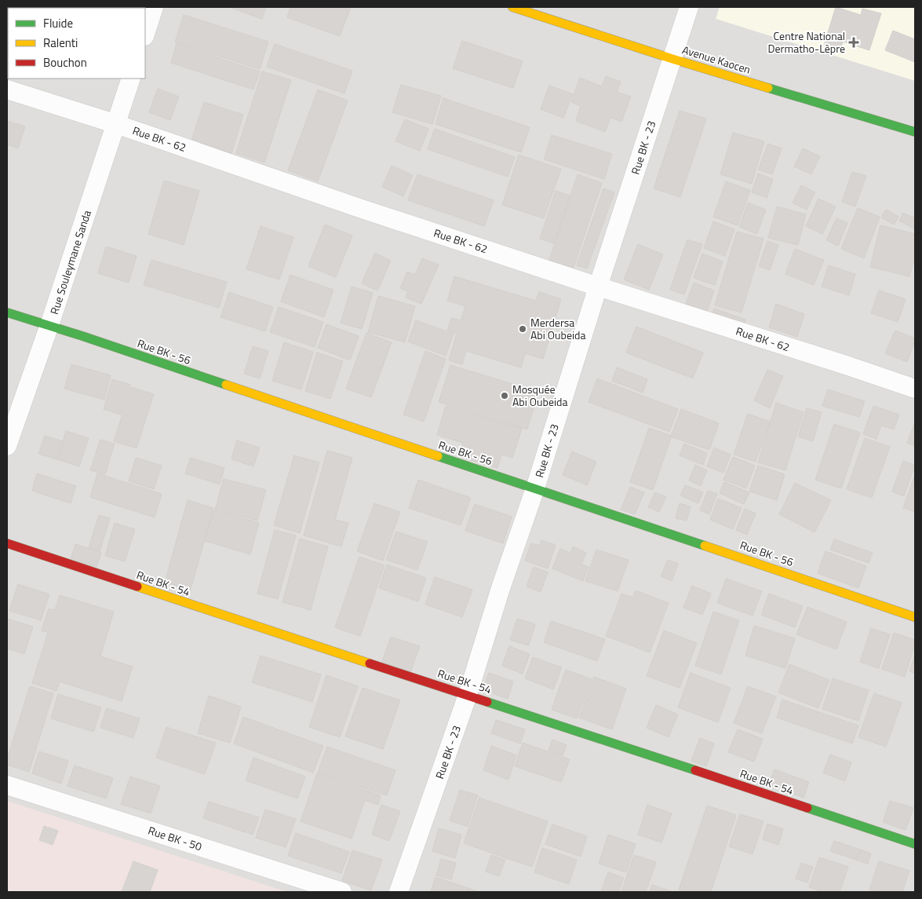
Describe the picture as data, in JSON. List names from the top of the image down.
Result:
{
  "streets": {
    "street": [
      "Avenue Kaocen",
      "Rue BK - 62",
      "Rue BK - 23",
      "Rue Souleymane Sanda",
      "Rue BK - 56",
      "Rue BK - 54",
      "Rue BK - 50"
    ]
  },
  "crossings": [
    ["Avenue Kaocen", "Rue BK - 23"],
    ["Rue BK - 62", "Rue BK - 23"],
    ["Rue BK - 62", "Rue Souleymane Sanda"],
    ["Rue BK - 23", "Rue BK - 56"],
    ["Rue BK - 23", "Rue BK - 54"],
    ["Rue Souleymane Sanda", "Rue BK - 56"]
  ],
  "places": {
    "health": ["Centre National Dermatho-Lèpre"],
    "other": ["Merdersa Abi Oubeida", "Mosquée Abi Oubeida"]
  },
  "legend": ["Fluide", "Ralenti", "Bouchon"]
}
